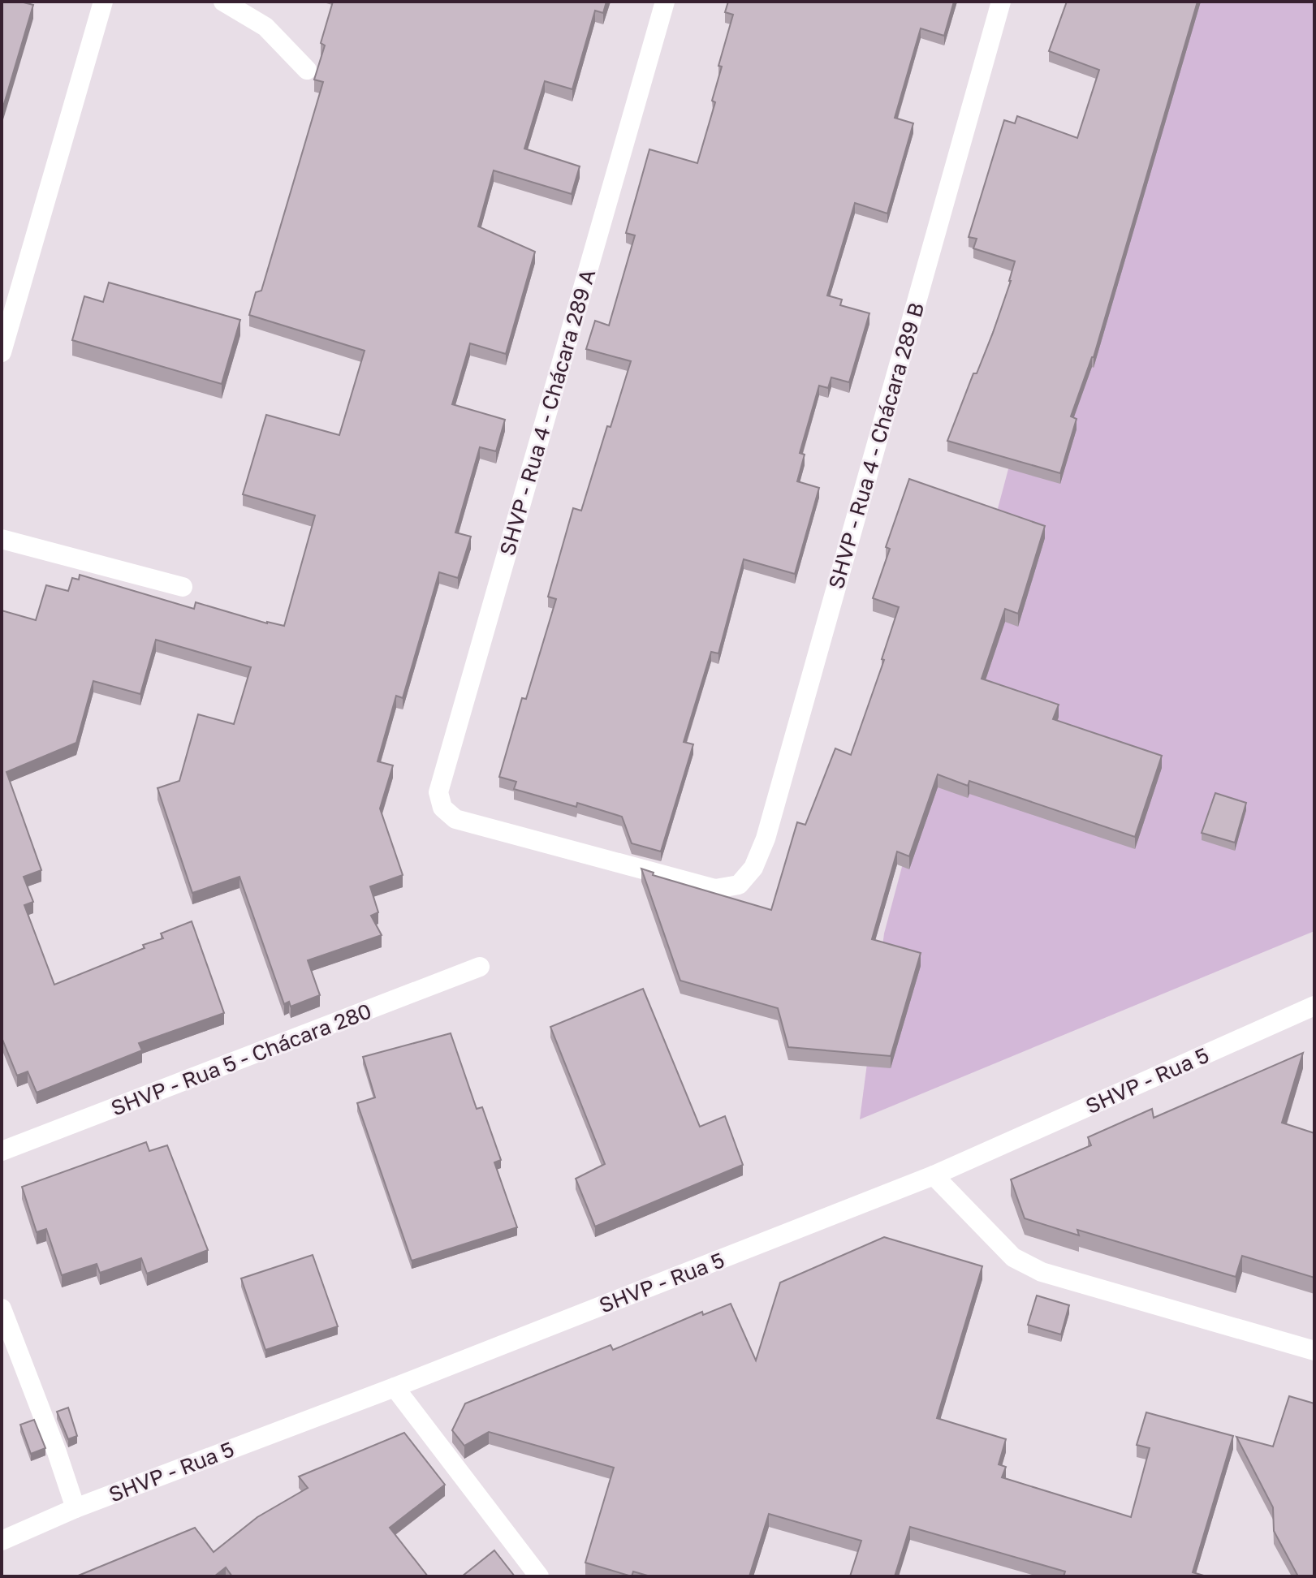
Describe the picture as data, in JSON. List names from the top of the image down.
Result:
{
  "streets": {
    "street": [
      "SHVP - Rua 4 - Chácara 289 A",
      "SHVP - Rua 4 - Chácara 289 B",
      "SHVP - Rua 5 - Chácara 280",
      "SHVP - Rua 5"
    ]
  },
  "crossings": [
    ["SHVP - Rua 4 - Chácara 289 A", "SHVP - Rua 4 - Chácara 289 B"]
  ]
}
